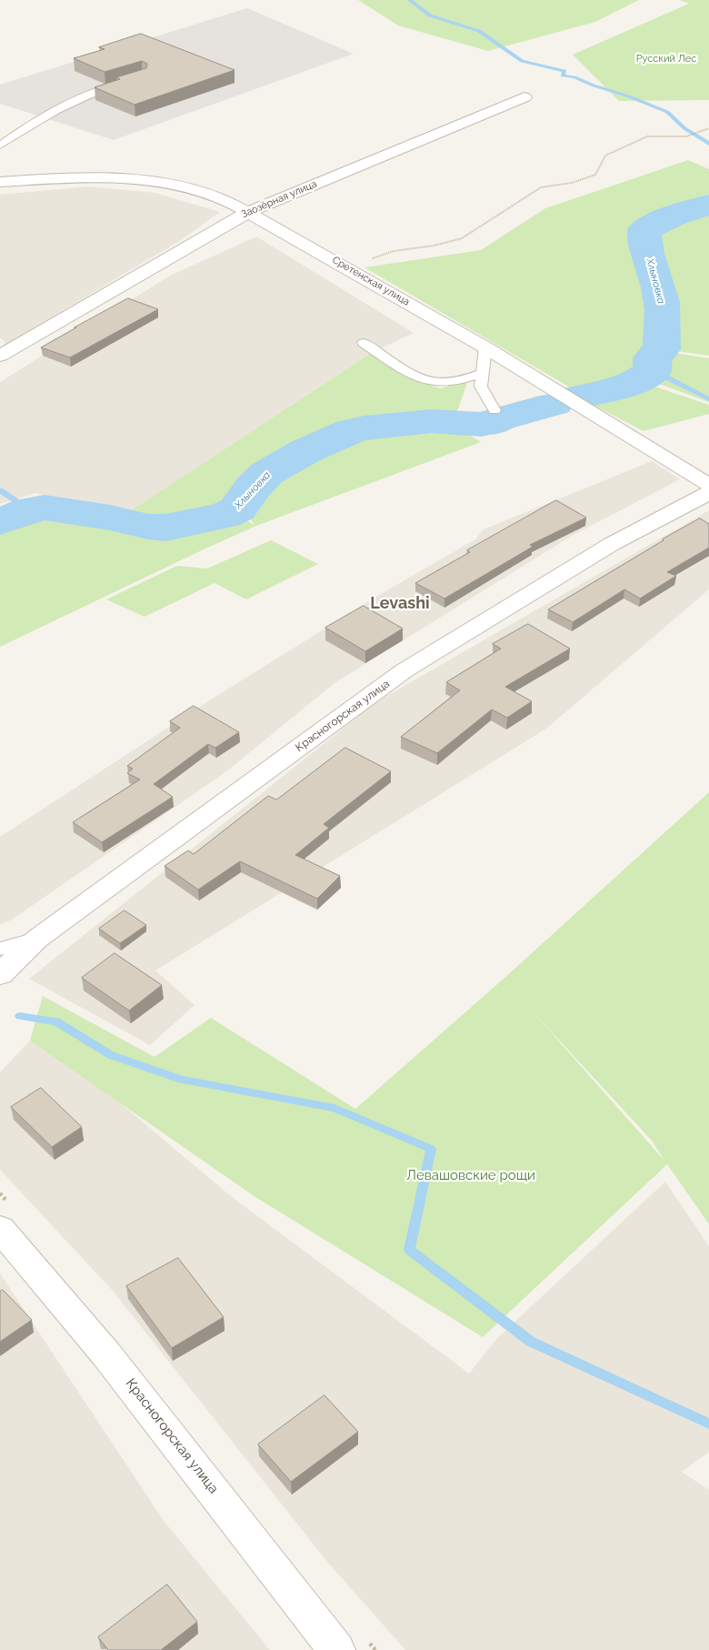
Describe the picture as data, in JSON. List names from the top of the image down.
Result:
{
  "streets": {
    "street": ["Заозёрная улица", "Сретенская улица", "Красногорская улица"]
  },
  "crossings": [
    ["Заозёрная улица", "Сретенская улица"]
  ],
  "districts": ["Levashi"],
  "water": ["Хлыновка"],
  "parks": ["Русский Лес", "Левашовские рощи"]
}
